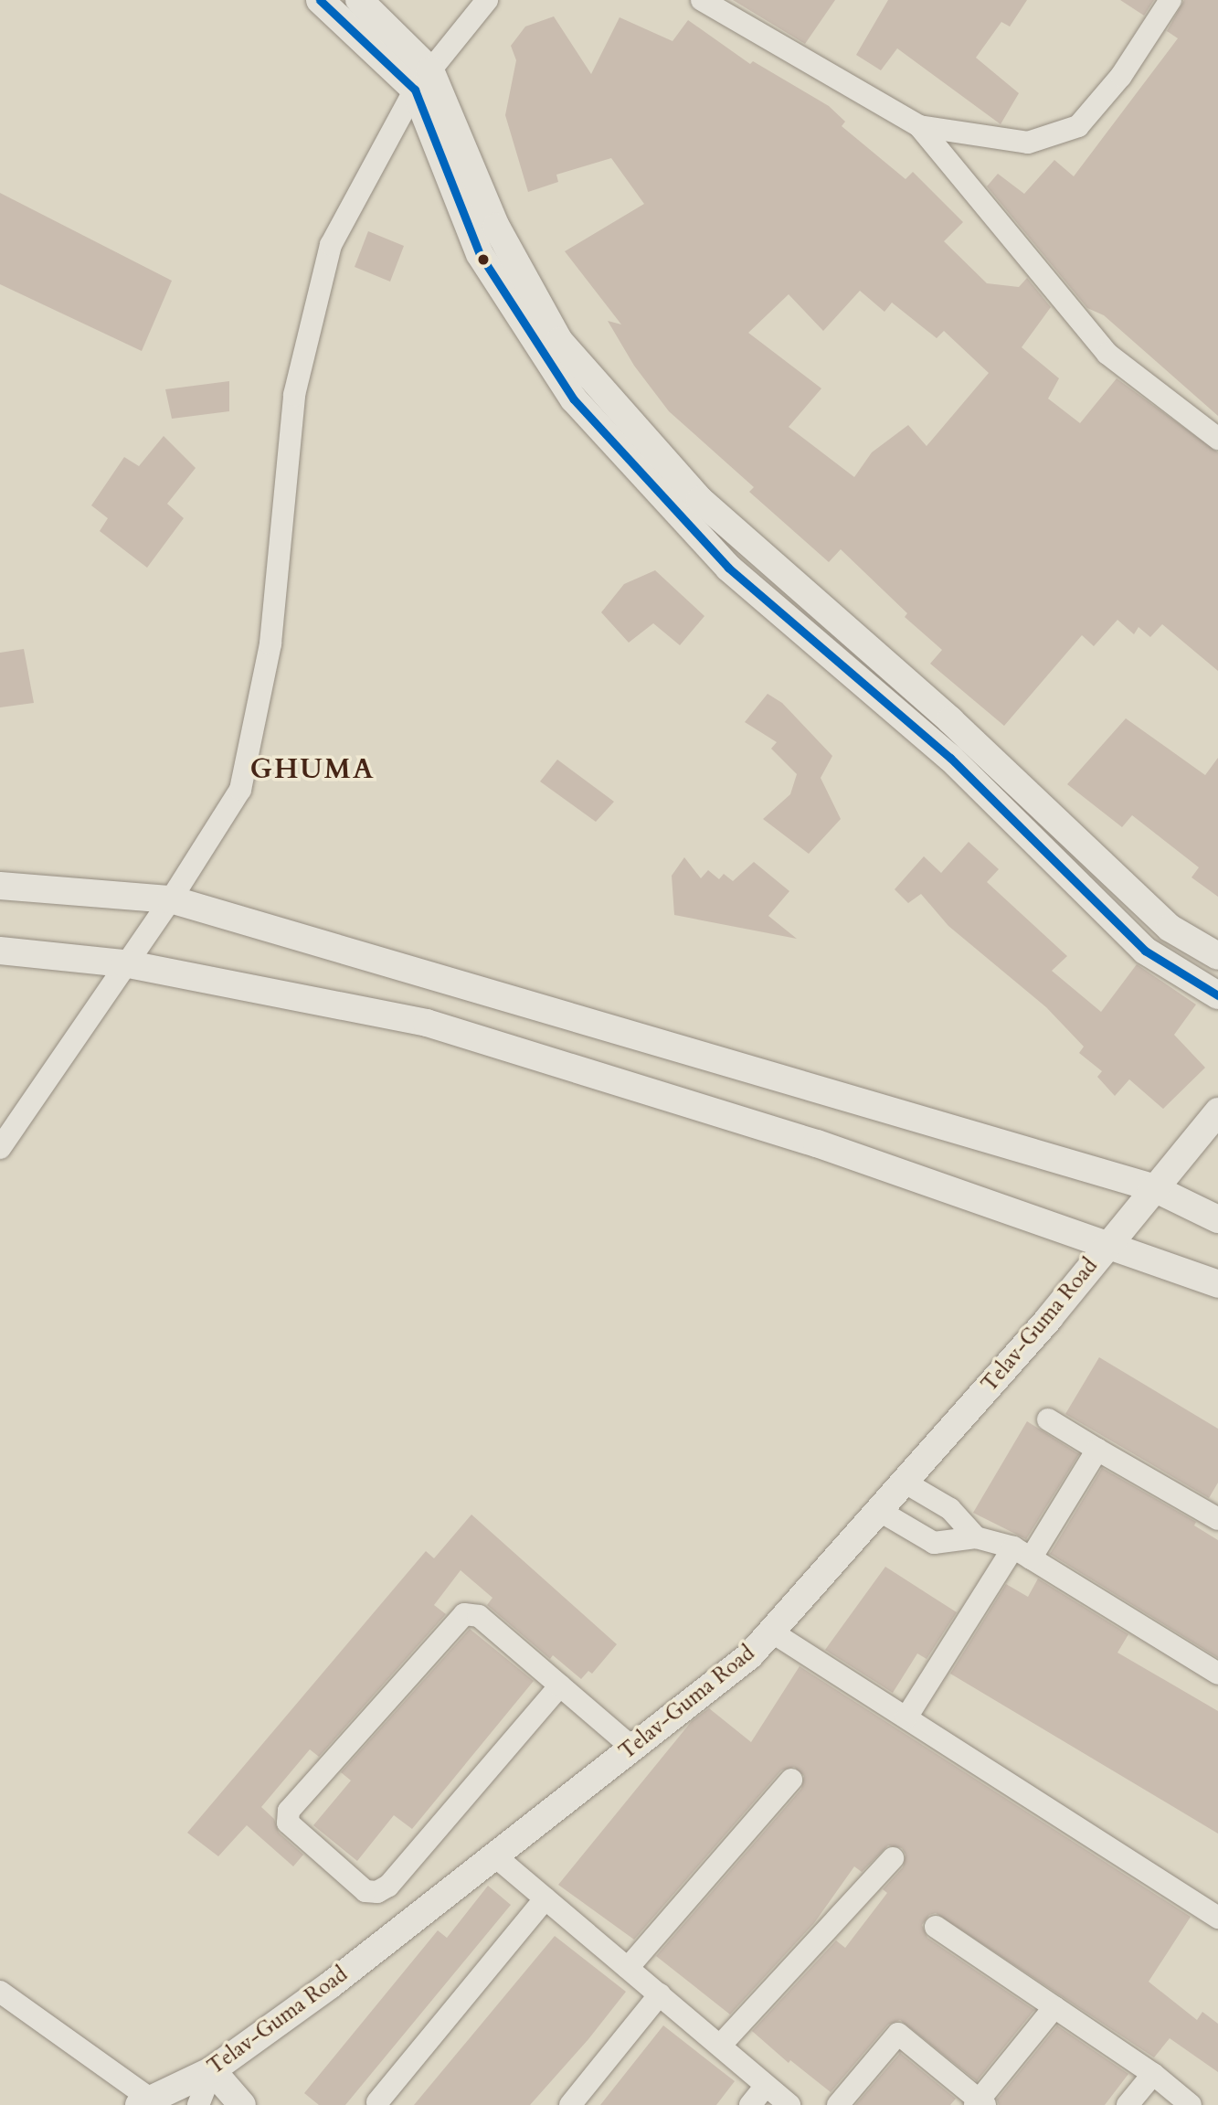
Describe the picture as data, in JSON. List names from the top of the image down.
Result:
{
  "streets": {
    "street": ["Telav-Guma Road"]
  },
  "districts": ["GHUMA"]
}
